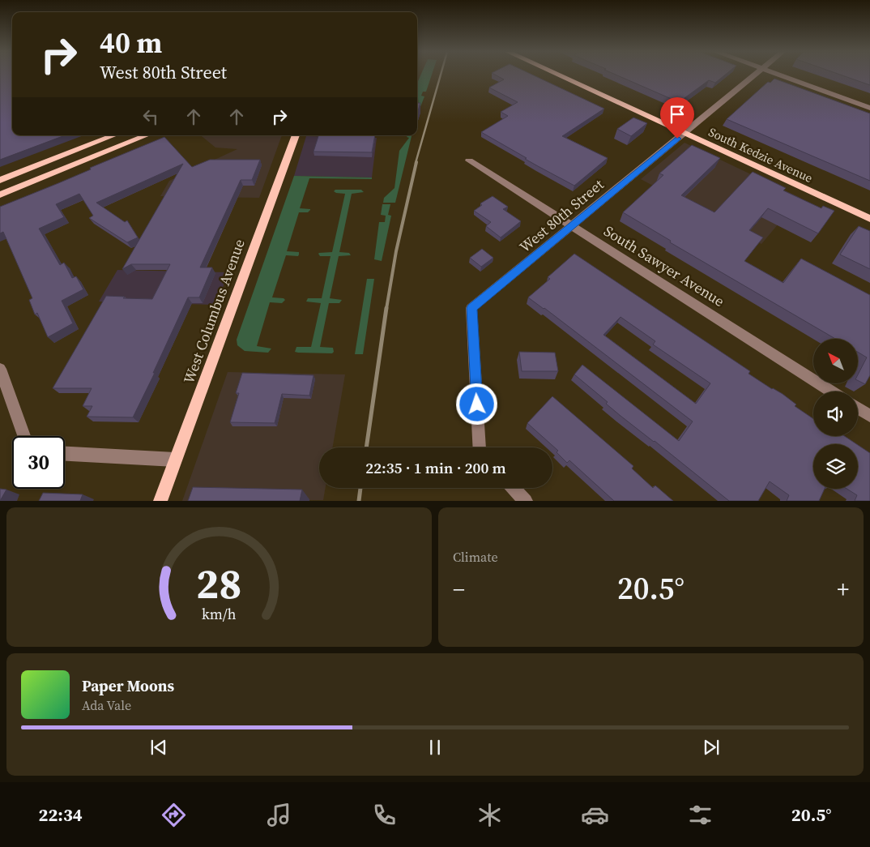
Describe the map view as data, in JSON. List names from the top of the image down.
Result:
{
  "streets": {
    "main road": ["South Kedzie Avenue", "West Columbus Avenue"],
    "street": ["West 80th Street", "South Sawyer Avenue"]
  },
  "crossings": [
    ["South Kedzie Avenue", "West 80th Street"],
    ["West 80th Street", "South Sawyer Avenue"]
  ],
  "north": "top left",
  "page": {
    "turn": ["40 m", "West 80th Street"],
    "limit": "30",
    "trip": "22:35 · 1 min · 200 m",
    "tile": "Climate",
    "heat": ["−", "20.5°", "+"],
    "song": ["Paper Moons", "Ada Vale"],
    "tabs": ["22:34", "20.5°"],
    "gauge": ["28", "km/h"]
  }
}
